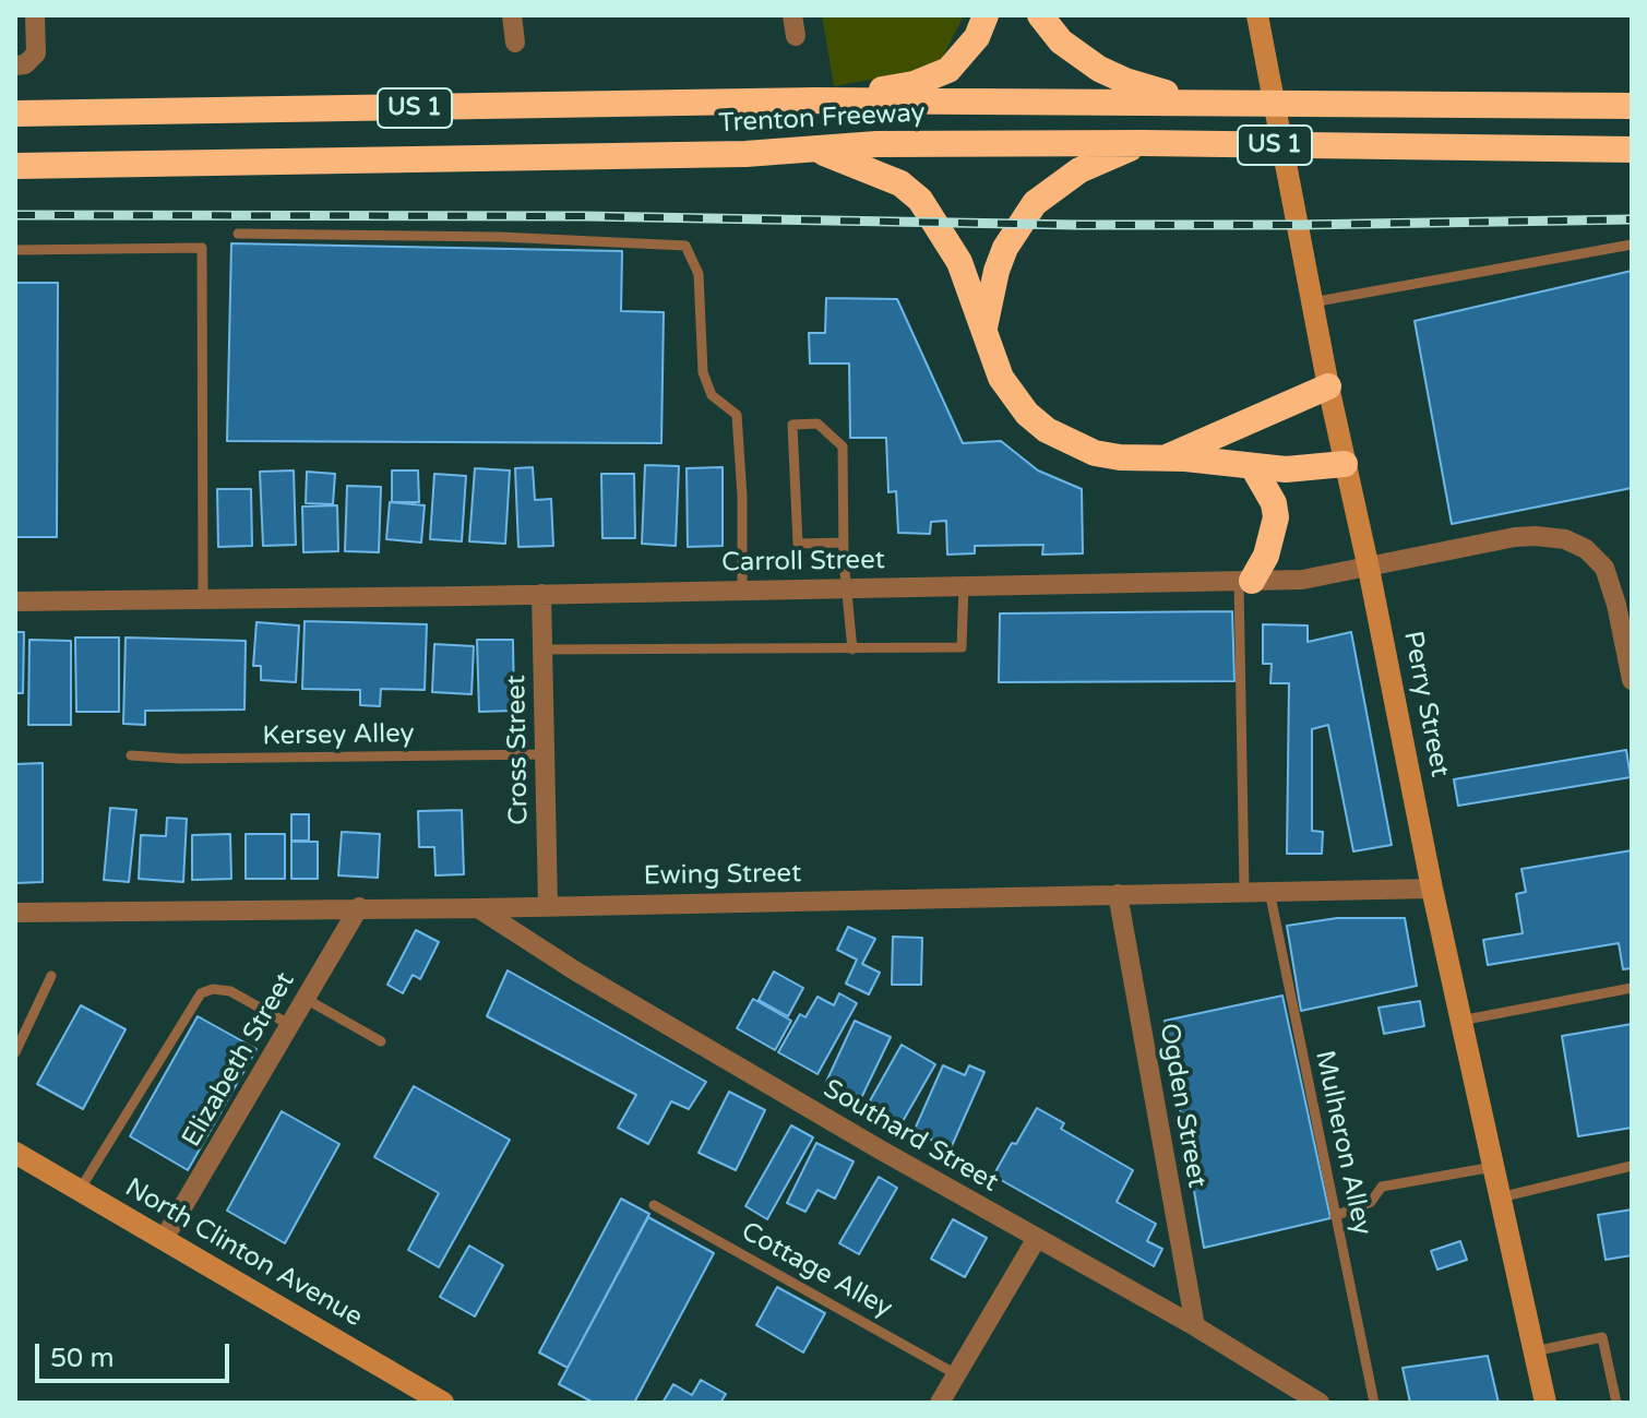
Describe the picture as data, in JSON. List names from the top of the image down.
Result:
{
  "streets": {
    "highway": ["US 1", "Trenton Freeway"],
    "street": [
      "Carroll Street",
      "Perry Street",
      "Cross Street",
      "Ewing Street",
      "Elizabeth Street",
      "Ogden Street",
      "Southard Street",
      "North Clinton Avenue"
    ],
    "lane": ["Kersey Alley", "Mulheron Alley", "Cottage Alley"]
  },
  "crossings": [
    ["Carroll Street", "Perry Street"],
    ["Carroll Street", "Cross Street"],
    ["Perry Street", "Ewing Street"],
    ["Kersey Alley", "Cross Street"],
    ["Cross Street", "Ewing Street"],
    ["Ewing Street", "Elizabeth Street"],
    ["Ewing Street", "Ogden Street"],
    ["Ewing Street", "Southard Street"],
    ["Ewing Street", "Mulheron Alley"],
    ["Elizabeth Street", "North Clinton Avenue"],
    ["Ogden Street", "Southard Street"]
  ],
  "scale_bar": "50 m"
}
